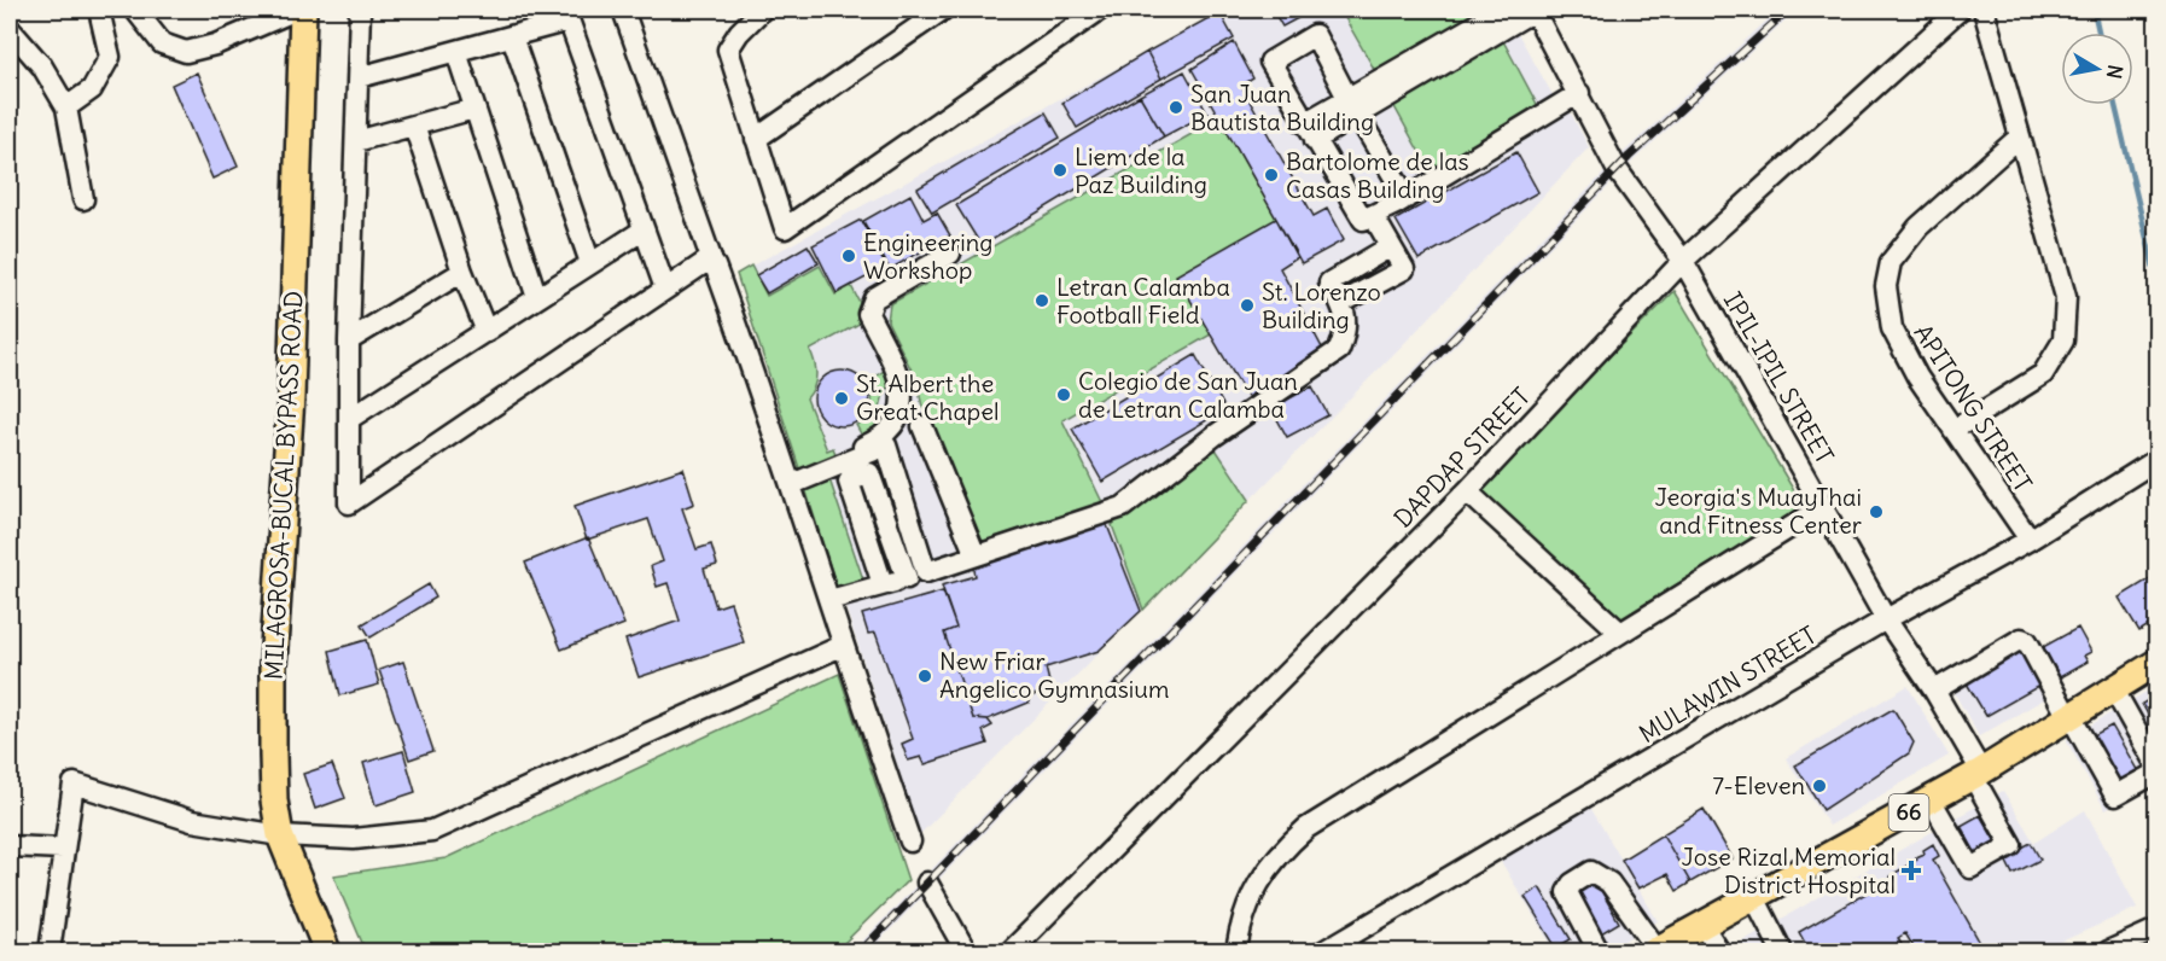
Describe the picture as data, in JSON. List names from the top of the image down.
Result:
{
  "streets": {
    "main road": ["MILAGROSA-BUCAL BYPASS ROAD", "66"],
    "street": [
      "IPIL-IPIL STREET",
      "APITONG STREET",
      "DAPDAP STREET",
      "MULAWIN STREET"
    ]
  },
  "crossings": [
    ["IPIL-IPIL STREET", "DAPDAP STREET"],
    ["IPIL-IPIL STREET", "MULAWIN STREET"],
    ["IPIL-IPIL STREET", "66"],
    ["APITONG STREET", "MULAWIN STREET"]
  ],
  "places": {
    "other": [
      "San Juan Bautista Building",
      "Liem de la Paz Building",
      "Bartolome de las Casas Building",
      "Engineering Workshop",
      "Letran Calamba Football Field",
      "St. Lorenzo Building",
      "Colegio de San Juan de Letran Calamba",
      "St. Albert the Great Chapel",
      "Jeorgia's MuayThai and Fitness Center",
      "New Friar Angelico Gymnasium",
      "7-Eleven"
    ],
    "health": ["Jose Rizal Memorial District Hospital"]
  },
  "north": "right"
}
